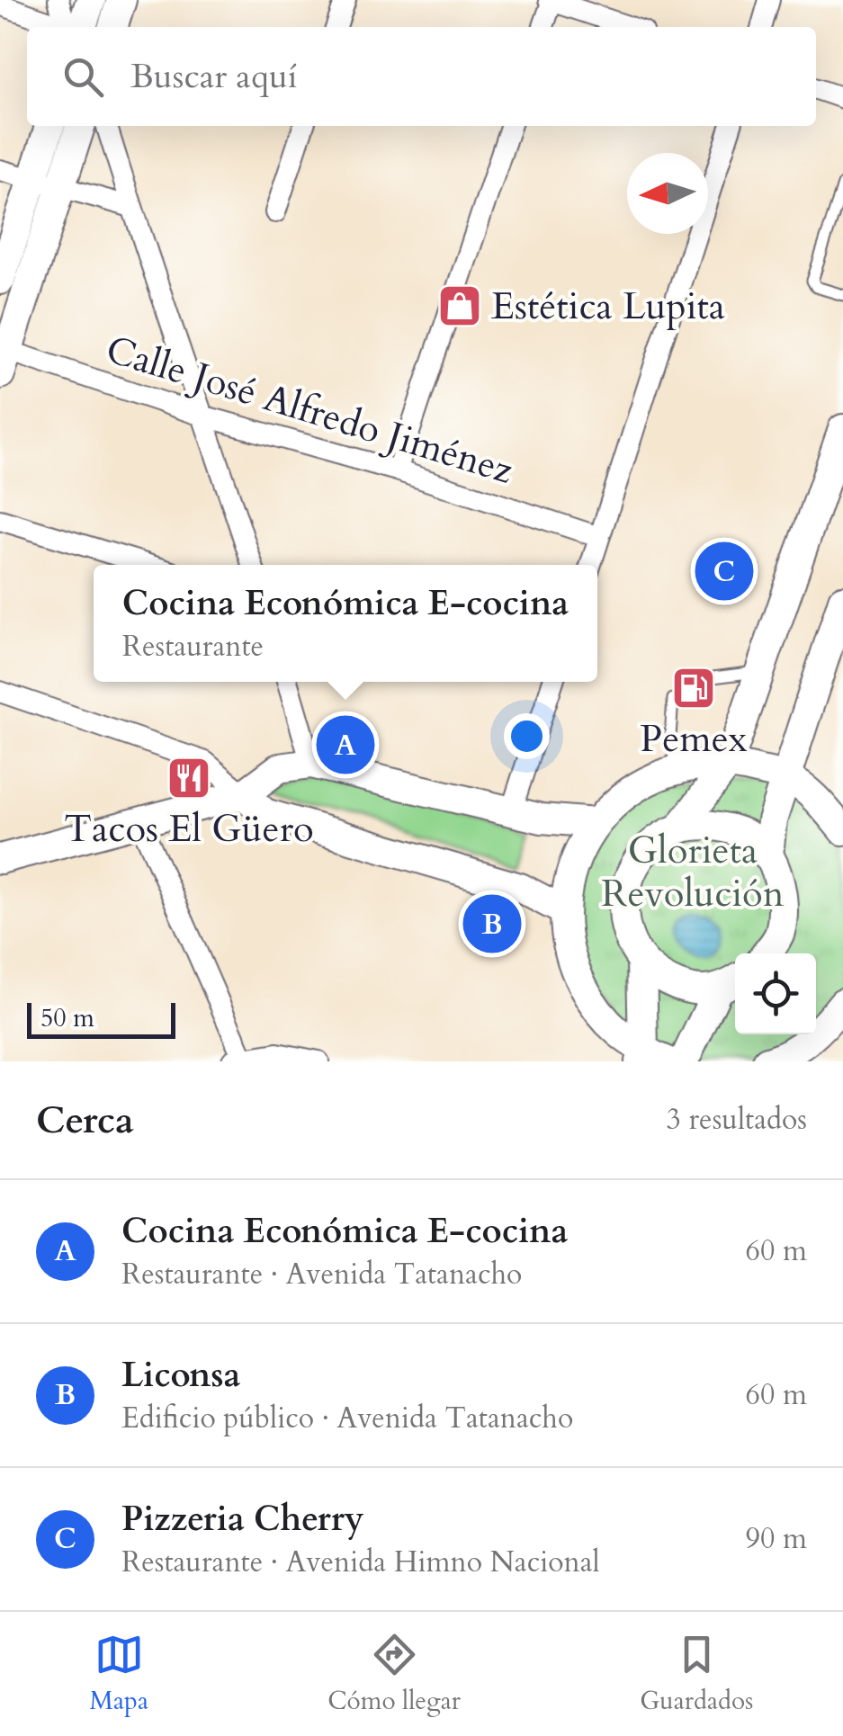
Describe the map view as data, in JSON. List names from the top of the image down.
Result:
{
  "streets": {
    "street": ["Calle José Alfredo Jiménez"]
  },
  "parks": ["Glorieta Revolución"],
  "places": {
    "shop": ["Estética Lupita"],
    "fuel station": ["Pemex"],
    "restaurant": ["Tacos El Güero"]
  },
  "scale_bar": "50 m",
  "north": "left",
  "page": {
    "search": "Buscar aquí",
    "pins": ["C", "A", "B"],
    "popup": ["Cocina Económica E-cocina", "Restaurante"],
    "scale": "50 m",
    "heading": ["Cerca", "3 resultados"],
    "list": [
      {
        "mark": "A",
        "name": "Cocina Económica E-cocina",
        "note": "Restaurante · Avenida Tatanacho",
        "value": "60 m"
      },
      {
        "mark": "B",
        "name": "Liconsa",
        "note": "Edificio público · Avenida Tatanacho",
        "value": "60 m"
      },
      {
        "mark": "C",
        "name": "Pizzeria Cherry",
        "note": "Restaurante · Avenida Himno Nacional",
        "value": "90 m"
      }
    ],
    "nav": ["Mapa", "Cómo llegar", "Guardados"]
  }
}
